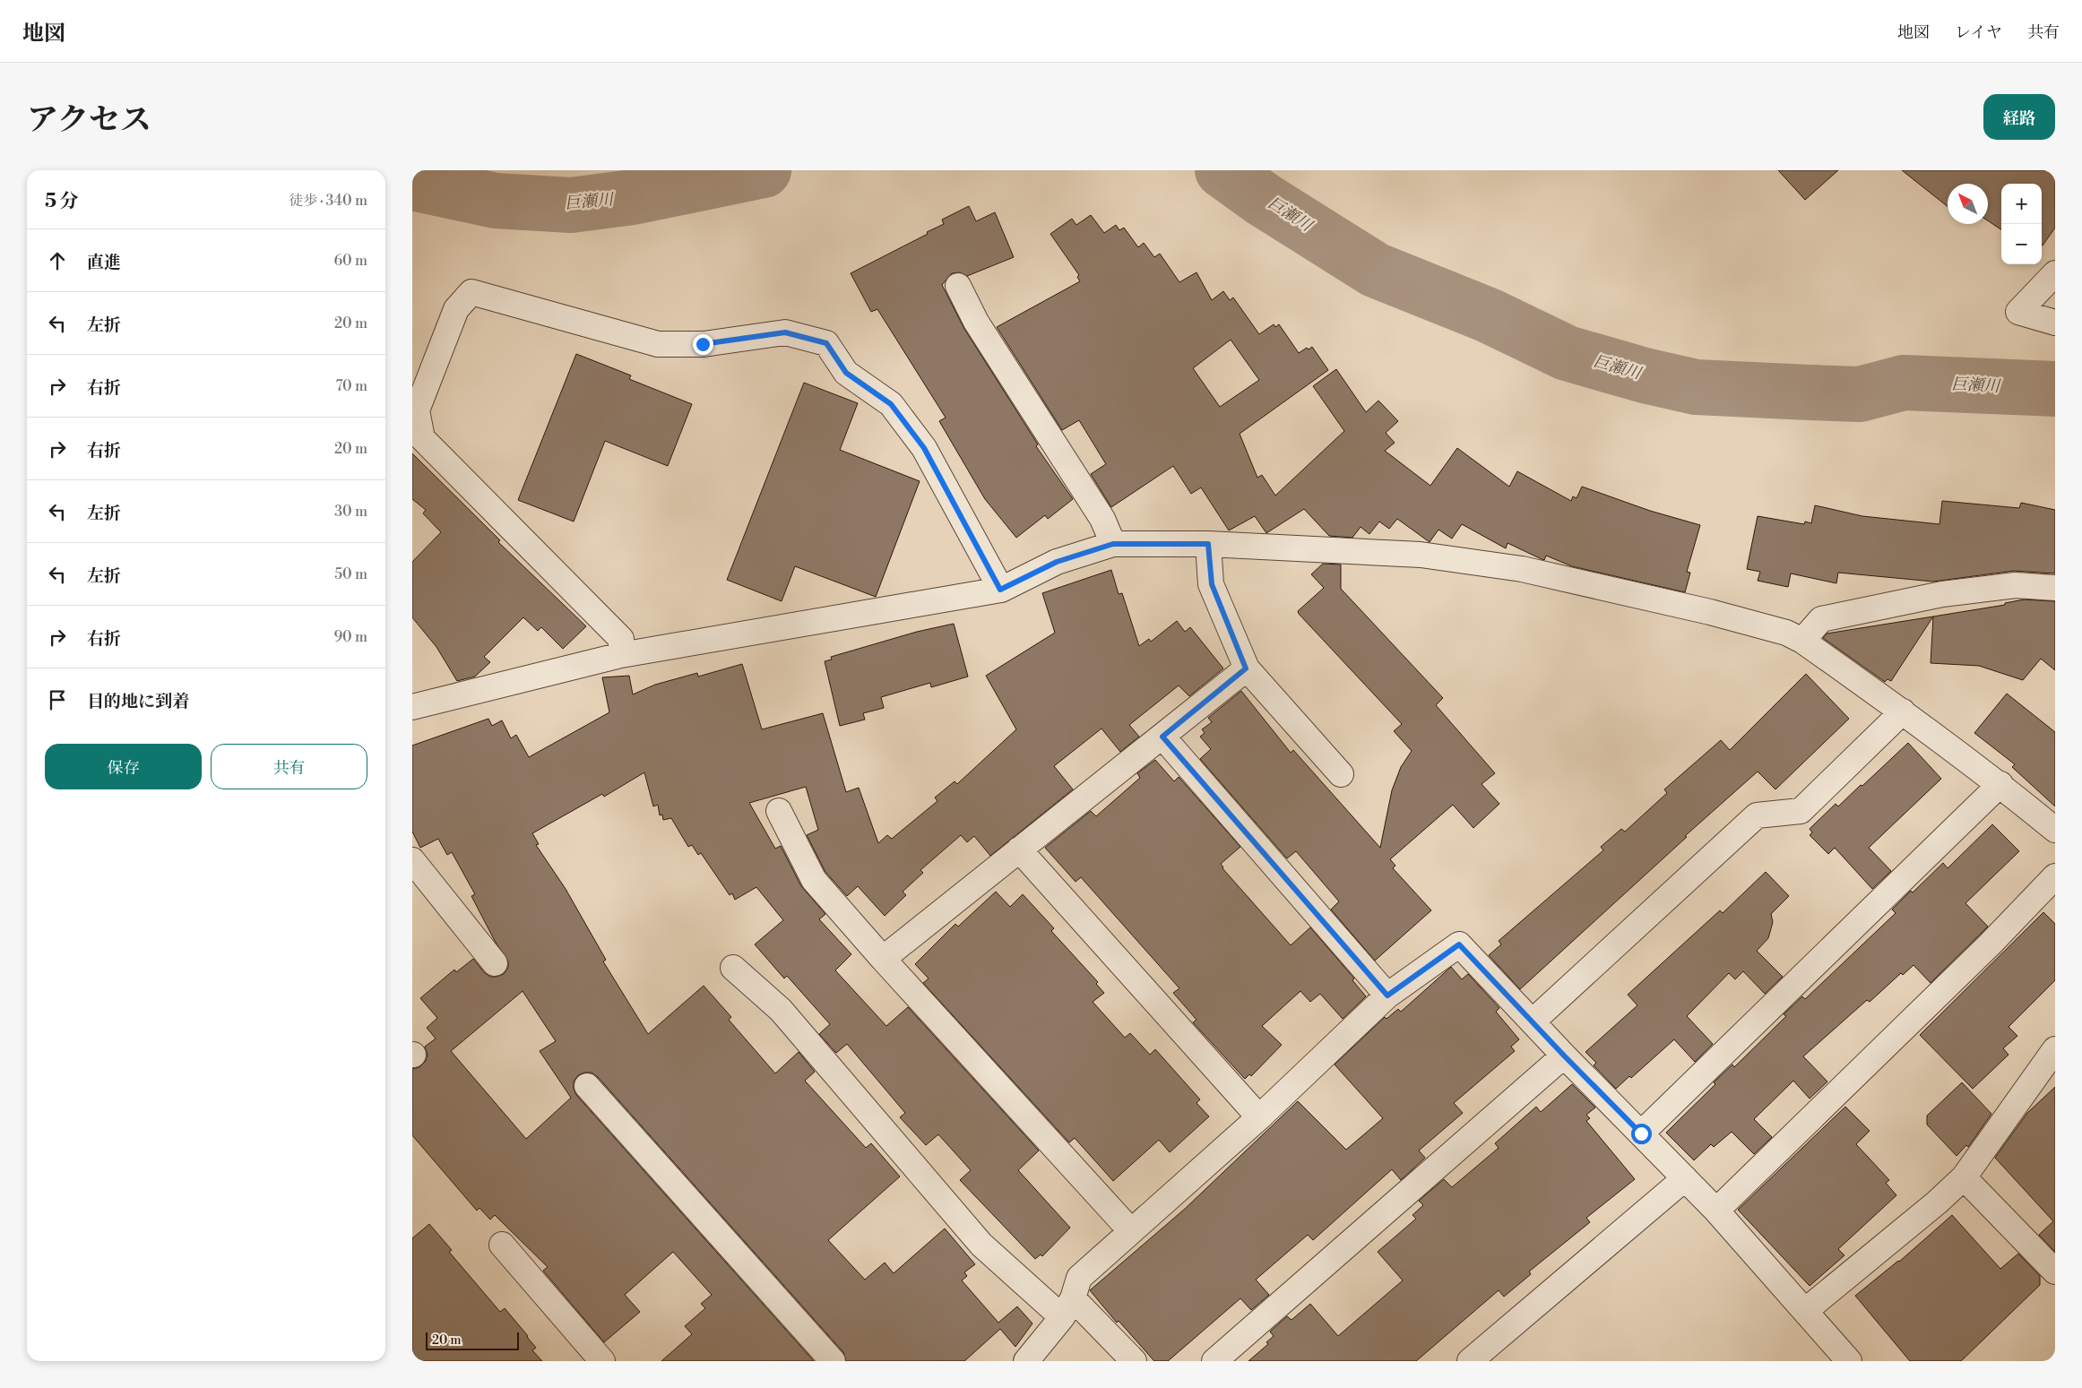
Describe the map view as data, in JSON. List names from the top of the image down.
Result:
{
  "water": ["巨瀬川"],
  "scale_bar": "20 m",
  "north": "top left",
  "page": {
    "header": "地図",
    "nav": ["地図", "レイヤ", "共有"],
    "title": "アクセス",
    "buttons": [
      "経路",
      ["保存", "共有"]
    ],
    "heading": ["5 分", "徒歩 · 340 m"],
    "map_buttons": ["+", "−"],
    "list": [
      ["直進", "60 m"],
      ["左折", "20 m"],
      ["右折", "70 m"],
      ["右折", "20 m"],
      ["左折", "30 m"],
      ["左折", "50 m"],
      ["右折", "90 m"],
      "目的地に到着"
    ],
    "scale": "20 m"
  }
}
